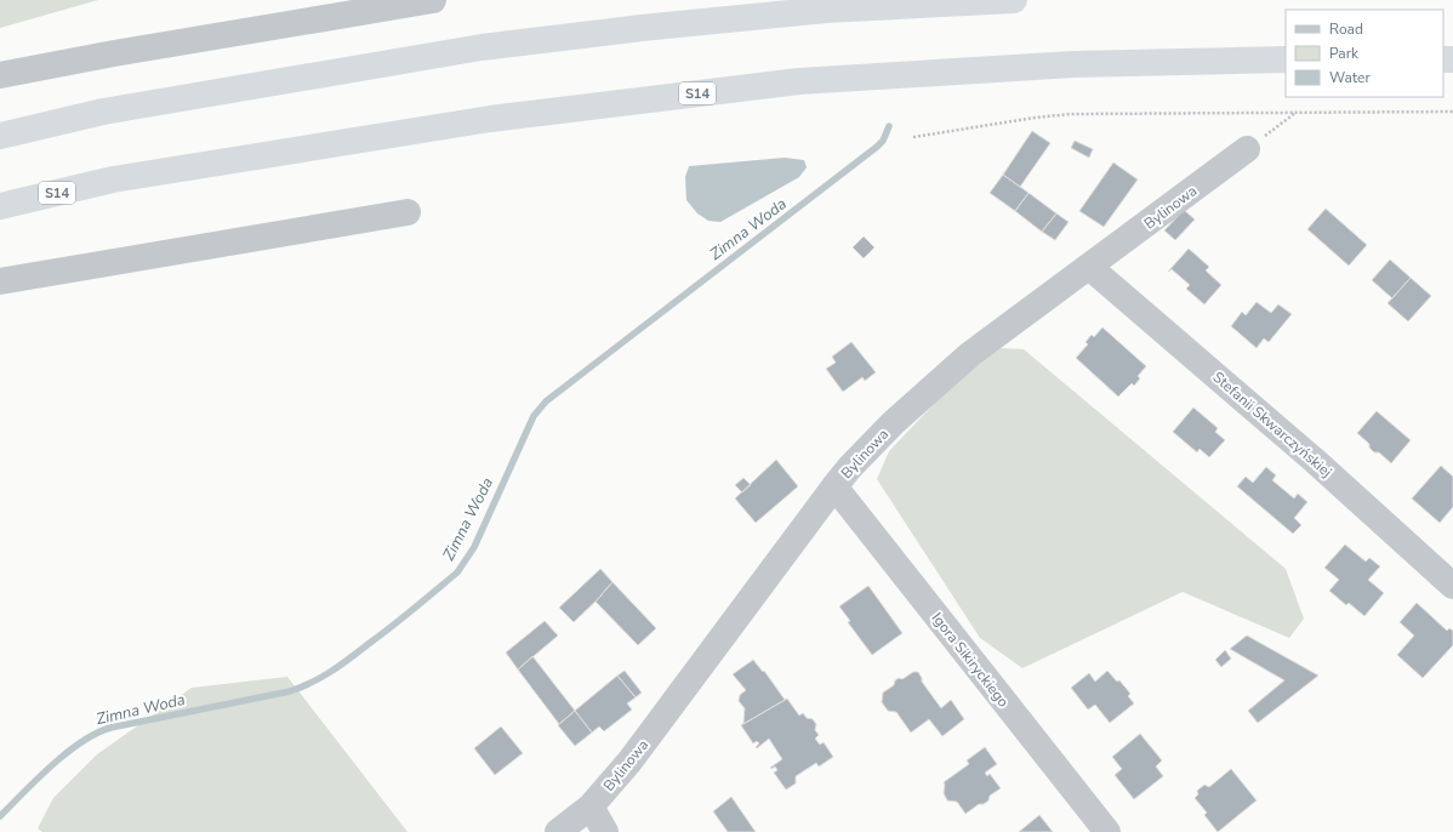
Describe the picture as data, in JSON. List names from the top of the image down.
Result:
{
  "streets": {
    "highway": ["S14"],
    "street": ["Bylinowa", "Stefanii Skwarczyńskiej", "Igora Sikiryckiego"]
  },
  "crossings": [
    ["Bylinowa", "Stefanii Skwarczyńskiej"],
    ["Bylinowa", "Igora Sikiryckiego"]
  ],
  "water": ["Zimna Woda"],
  "legend": ["Road", "Park", "Water"]
}
